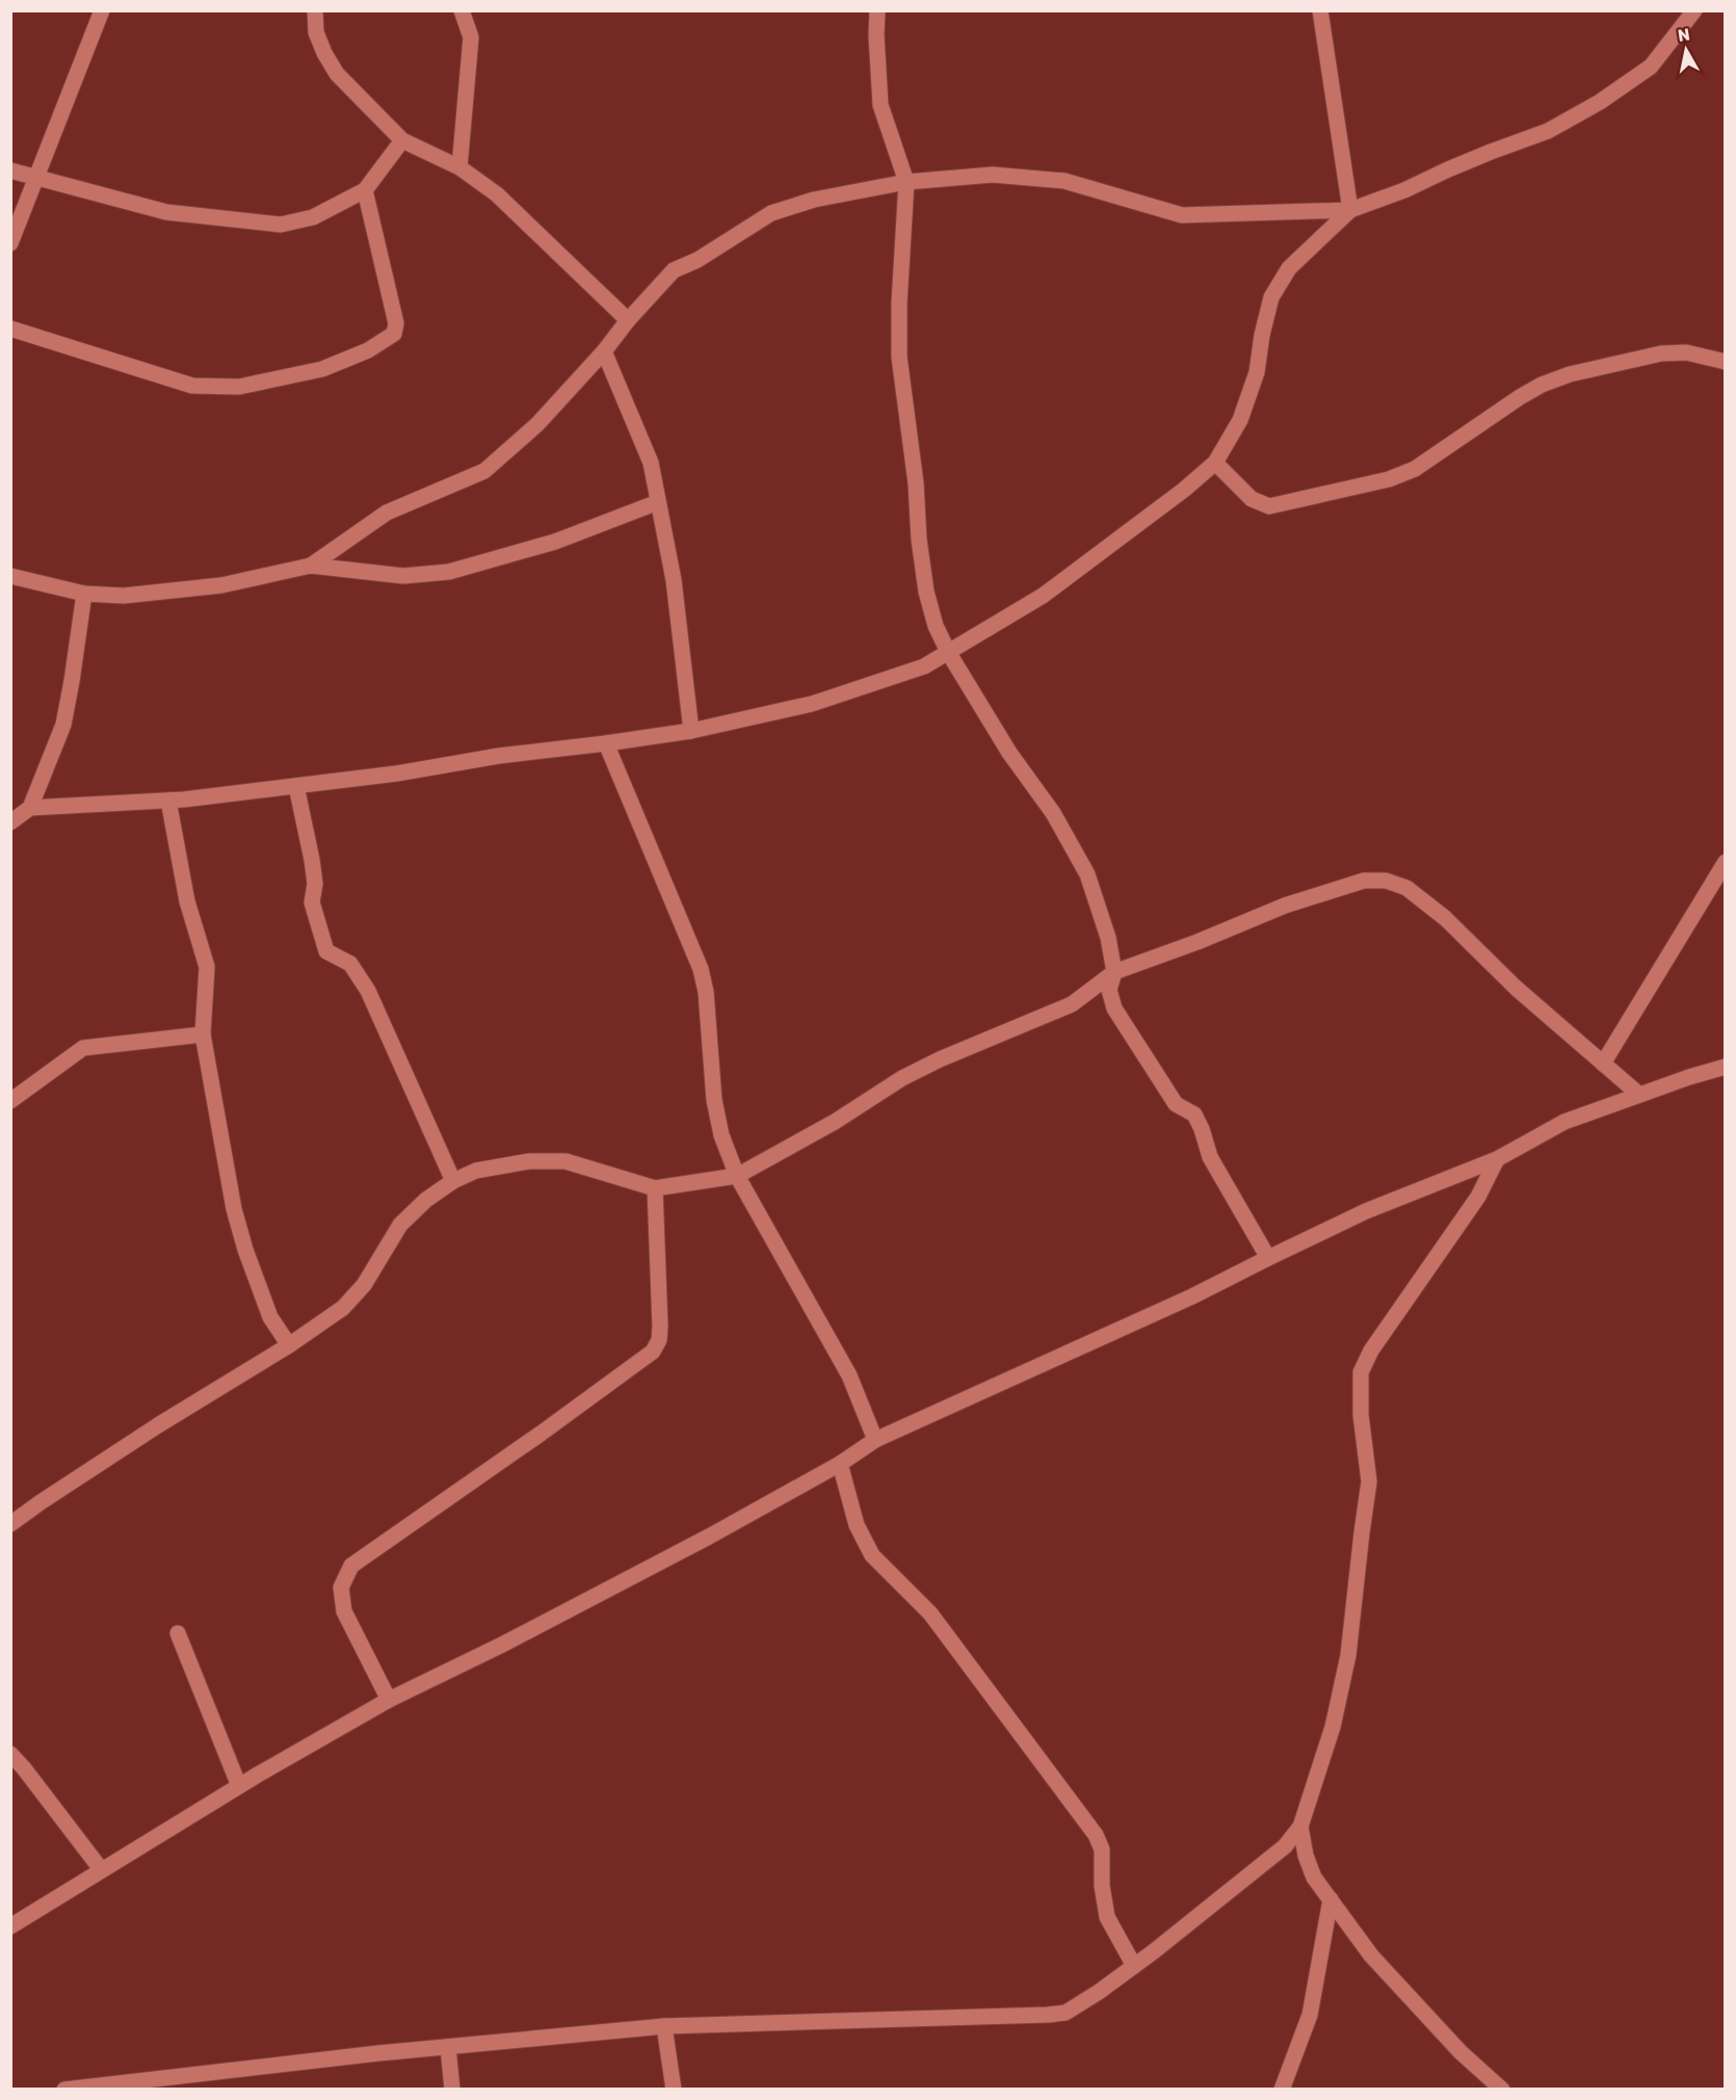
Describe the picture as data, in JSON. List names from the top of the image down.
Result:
{
  "north": "top"
}
